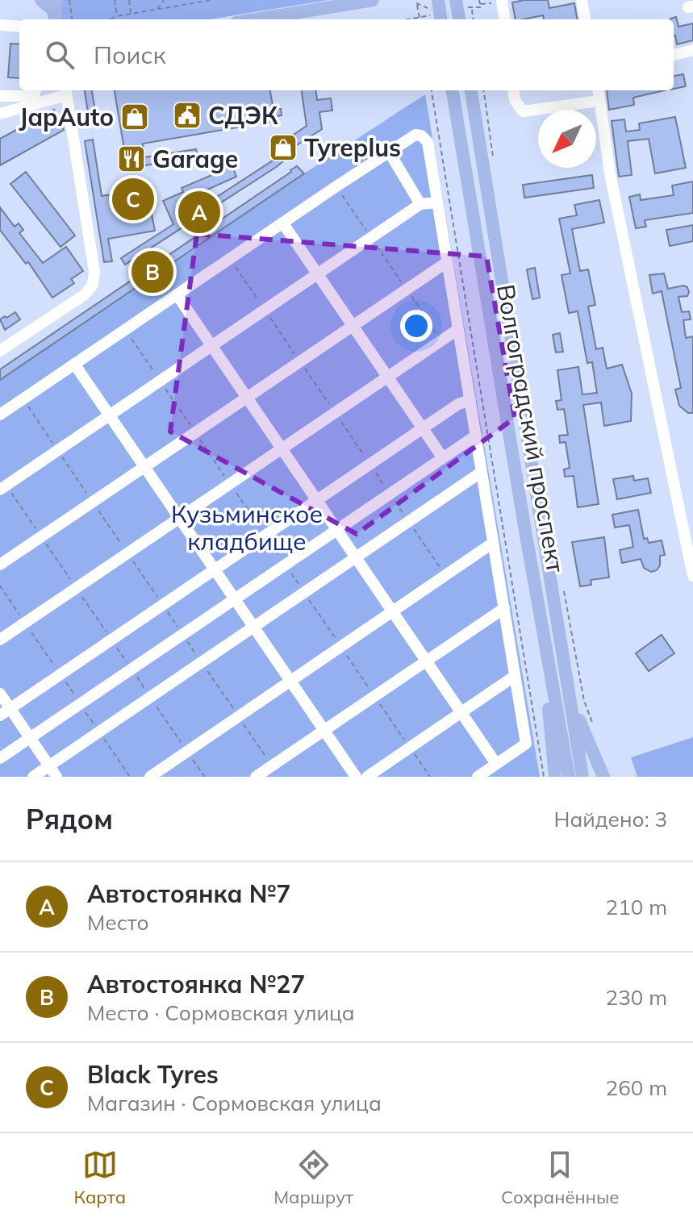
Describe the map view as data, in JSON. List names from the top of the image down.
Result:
{
  "streets": {
    "main road": ["Волгоградский проспект"]
  },
  "parks": ["Кузьминское кладбище"],
  "places": {
    "public building": ["СДЭК"],
    "shop": ["JapAuto", "Tyreplus"],
    "restaurant": ["Garage"]
  },
  "north": "bottom left",
  "page": {
    "search": "Поиск",
    "pins": ["C", "A", "B"],
    "heading": ["Рядом", "Найдено: 3"],
    "list": [
      {
        "mark": "A",
        "name": "Автостоянка №7",
        "note": "Место",
        "value": "210 m"
      },
      {
        "mark": "B",
        "name": "Автостоянка №27",
        "note": "Место · Сормовская улица",
        "value": "230 m"
      },
      {
        "mark": "C",
        "name": "Black Tyres",
        "note": "Магазин · Сормовская улица",
        "value": "260 m"
      }
    ],
    "nav": ["Карта", "Маршрут", "Сохранённые"]
  }
}
